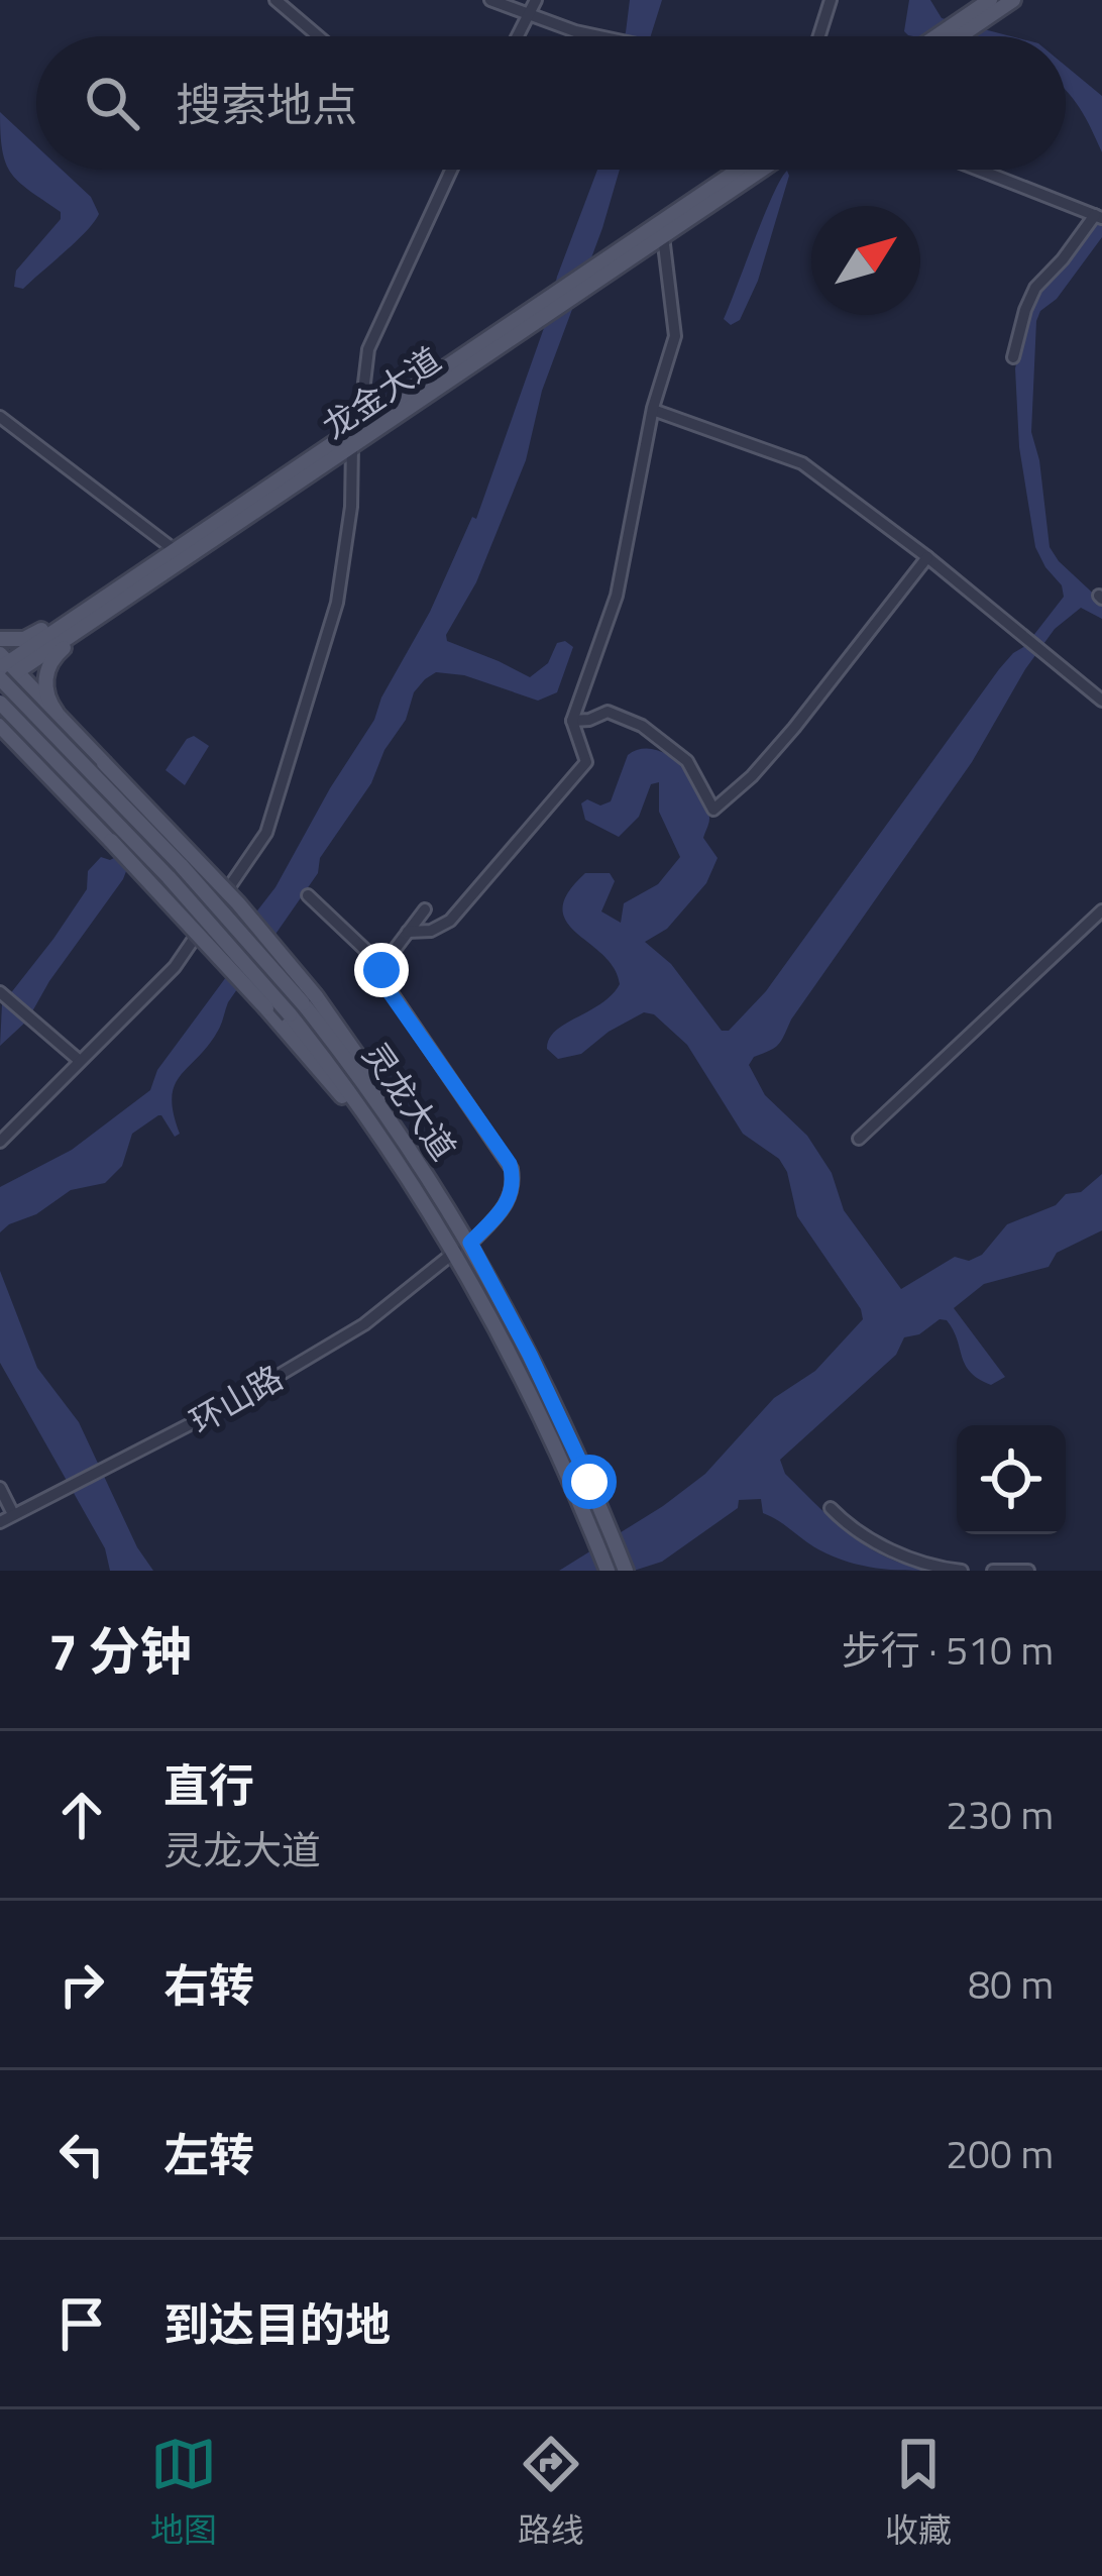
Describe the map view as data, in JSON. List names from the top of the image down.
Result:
{
  "streets": {
    "main road": ["龙金大道", "灵龙大道"],
    "street": ["环山路"]
  },
  "crossings": [
    ["龙金大道", "灵龙大道"],
    ["灵龙大道", "环山路"]
  ],
  "north": "top right",
  "page": {
    "search": "搜索地点",
    "heading": ["7 分钟", "步行 · 510 m"],
    "list": [
      ["直行", "灵龙大道", "230 m"],
      ["右转", "80 m"],
      ["左转", "200 m"],
      "到达目的地"
    ],
    "nav": ["地图", "路线", "收藏"]
  }
}
